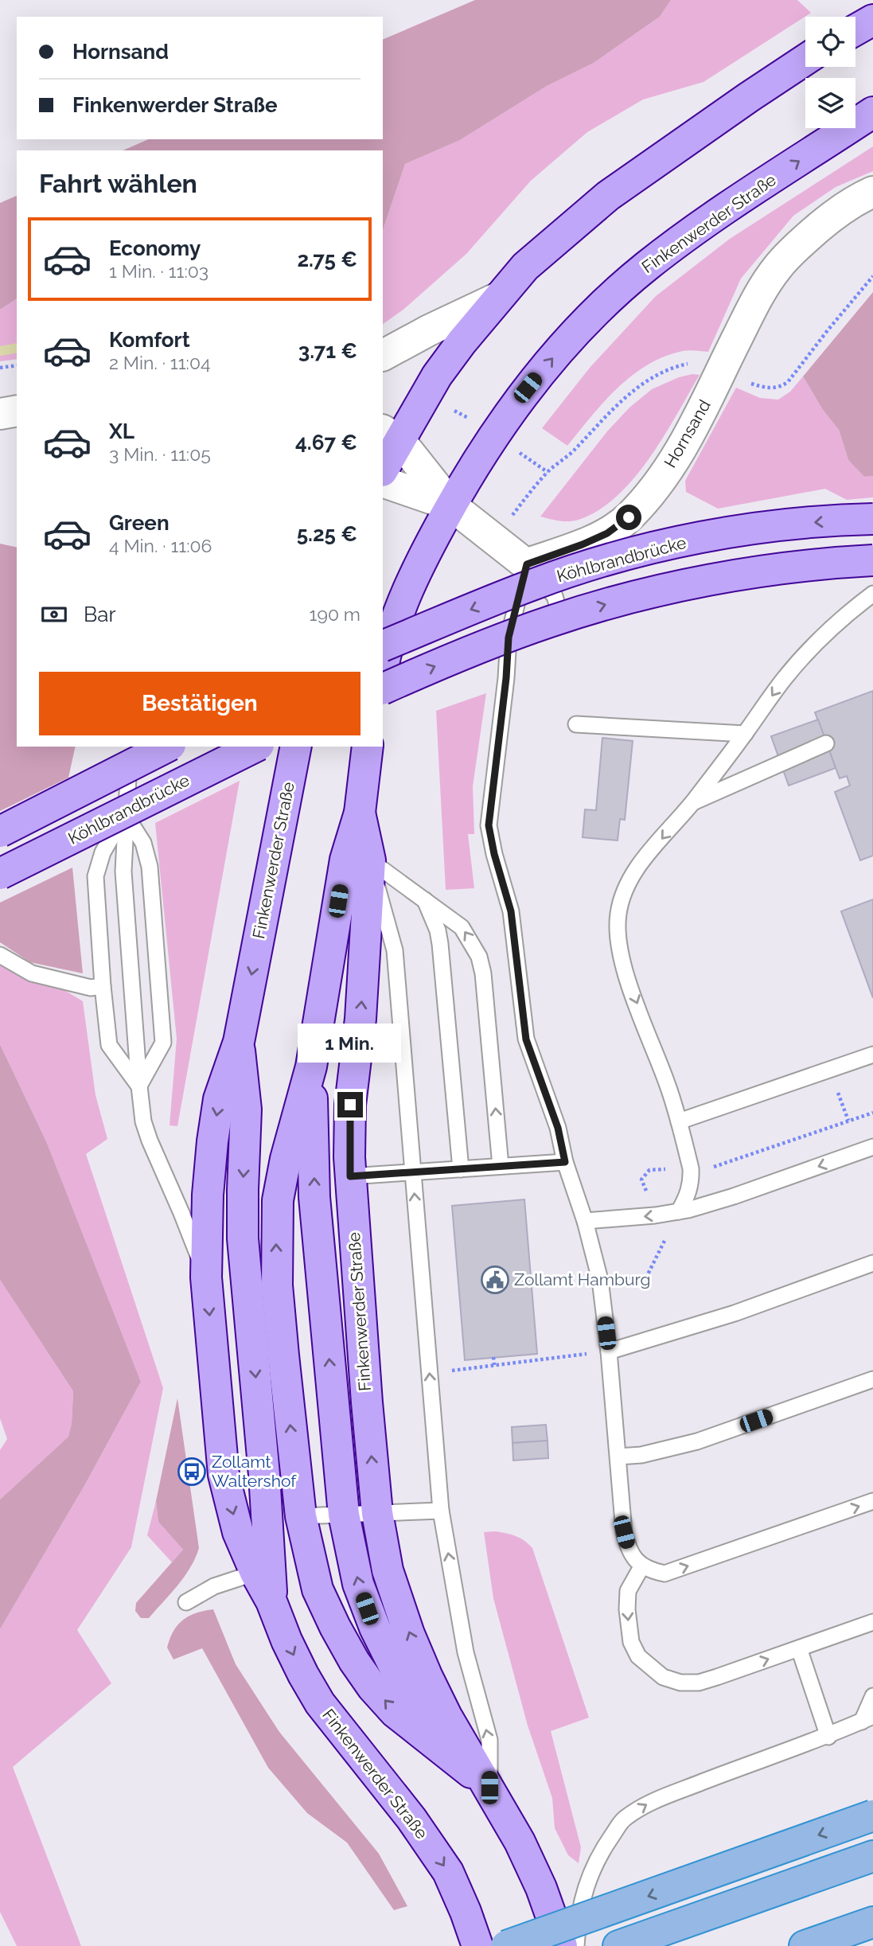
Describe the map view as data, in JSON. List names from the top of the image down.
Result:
{
  "streets": {
    "main road": ["Finkenwerder Straße", "Köhlbrandbrücke"],
    "street": ["Hornsand"]
  },
  "places": {
    "public building": ["Zollamt Hamburg"],
    "bus stop": ["Zollamt Waltershof"]
  },
  "page": {
    "banner": ["Hornsand", "Finkenwerder Straße"],
    "heading": "Fahrt wählen",
    "list": [
      {
        "name": "Economy",
        "note": "1 Min. · 11:03",
        "value": "2.75 €"
      },
      {
        "name": "Komfort",
        "note": "2 Min. · 11:04",
        "value": "3.71 €"
      },
      {
        "name": "XL",
        "note": "3 Min. · 11:05",
        "value": "4.67 €"
      },
      {
        "name": "Green",
        "note": "4 Min. · 11:06",
        "value": "5.25 €"
      }
    ],
    "pay": ["Bar", "190 m"],
    "buttons": "Bestätigen",
    "bubble": "1 Min."
  }
}
